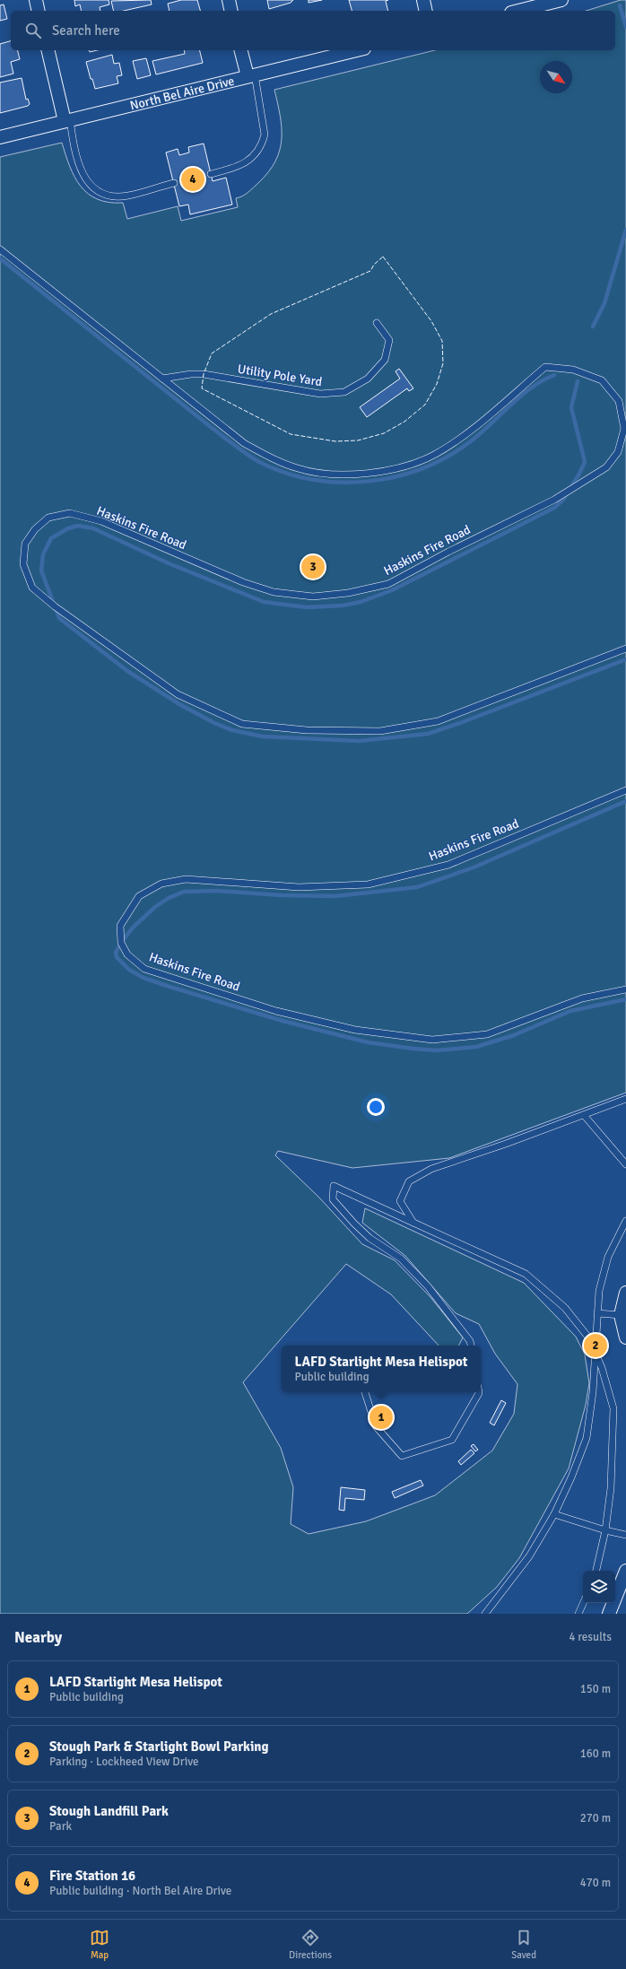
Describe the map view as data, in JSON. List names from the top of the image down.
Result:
{
  "streets": {
    "street": ["North Bel Aire Drive"],
    "lane": ["Utility Pole Yard", "Haskins Fire Road"]
  },
  "crossings": [
    ["Utility Pole Yard", "Haskins Fire Road"]
  ],
  "north": "bottom right",
  "page": {
    "search": "Search here",
    "pins": [
      "4",
      "3",
      "2",
      "1"
    ],
    "popup": ["LAFD Starlight Mesa Helispot", "Public building"],
    "heading": ["Nearby", "4 results"],
    "list": [
      {
        "mark": "1",
        "name": "LAFD Starlight Mesa Helispot",
        "note": "Public building",
        "value": "150 m"
      },
      {
        "mark": "2",
        "name": "Stough Park & Starlight Bowl Parking",
        "note": "Parking · Lockheed View Drive",
        "value": "160 m"
      },
      {
        "mark": "3",
        "name": "Stough Landfill Park",
        "note": "Park",
        "value": "270 m"
      },
      {
        "mark": "4",
        "name": "Fire Station 16",
        "note": "Public building · North Bel Aire Drive",
        "value": "470 m"
      }
    ],
    "nav": ["Map", "Directions", "Saved"]
  }
}
